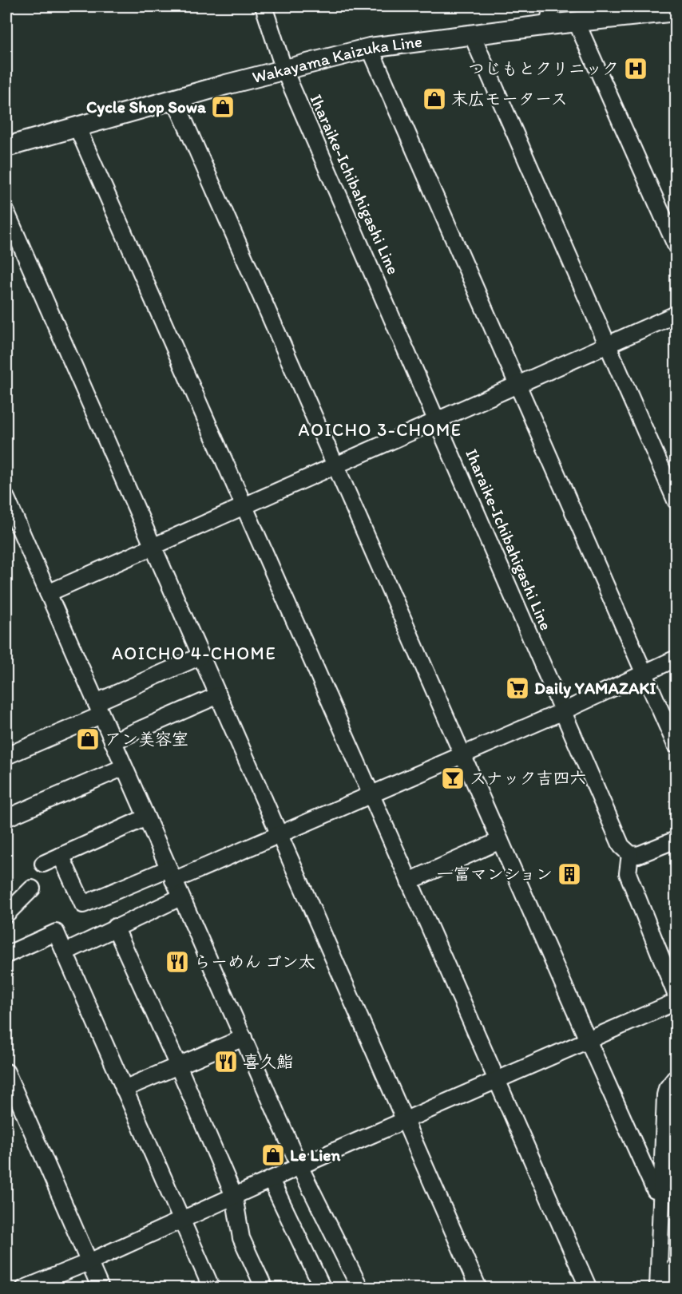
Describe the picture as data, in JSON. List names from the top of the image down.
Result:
{
  "streets": {
    "main road": ["Wakayama Kaizuka Line"],
    "street": ["Iharaike-Ichibahigashi Line"]
  },
  "crossings": [
    ["Wakayama Kaizuka Line", "Iharaike-Ichibahigashi Line"]
  ],
  "districts": ["AOICHO 3-CHOME", "AOICHO 4-CHOME"],
  "places": {
    "hospital": ["つじもとクリニック"],
    "shop": [
      "末広モータース",
      "Cycle Shop Sowa",
      "アン美容室",
      "Le Lien"
    ],
    "supermarket": ["Daily YAMAZAKI"],
    "bar": ["スナック吉四六"],
    "building": ["一富マンション"],
    "restaurant": ["らーめん ゴン太", "喜久鮨"]
  }
}
